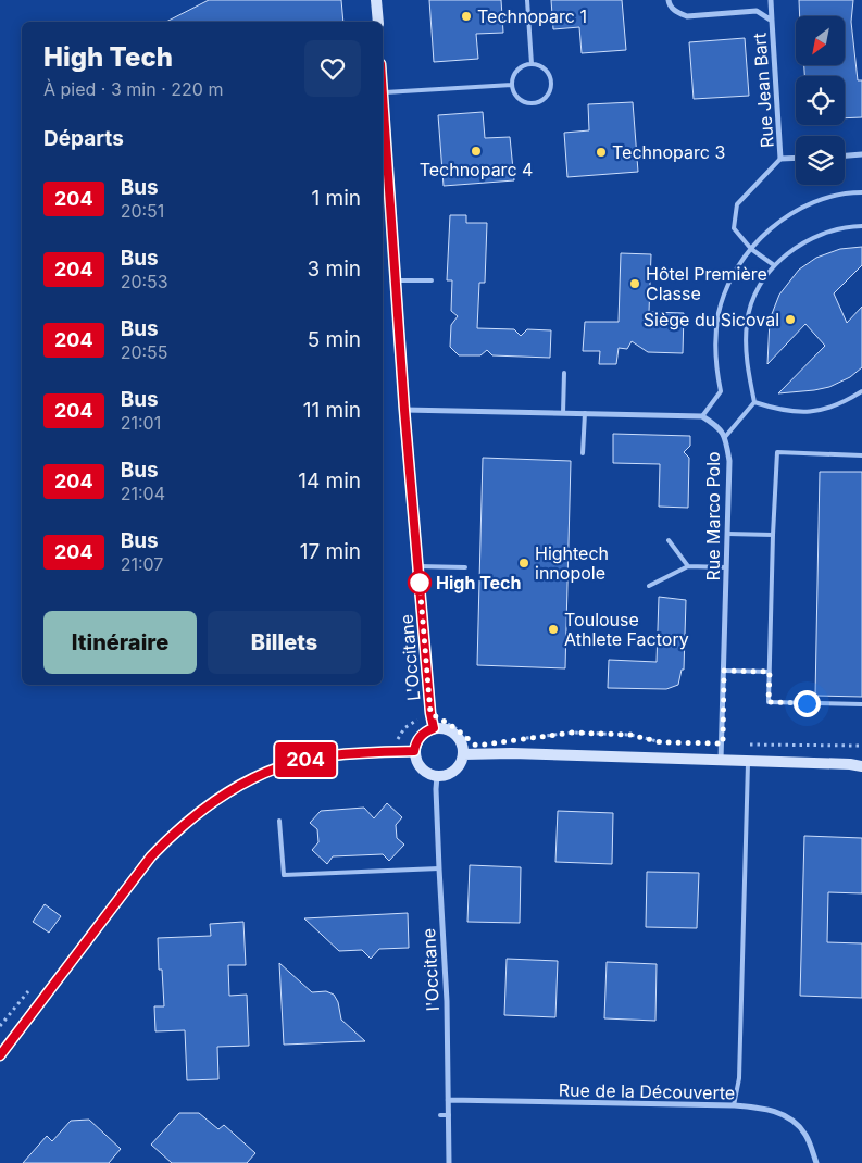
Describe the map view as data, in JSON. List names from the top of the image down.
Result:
{
  "streets": {
    "street": [
      "Rue Jean Bart",
      "Rue Marco Polo",
      "L'Occitane",
      "l'Occitane",
      "Rue de la Découverte"
    ]
  },
  "crossings": [
    ["L'Occitane", "l'Occitane"],
    ["l'Occitane", "Rue de la Découverte"]
  ],
  "places": [
    "Technoparc 1",
    "Technoparc 4",
    "Technoparc 3",
    "Hôtel Première Classe",
    "Siège du Sicoval",
    "Hightech innopole",
    "High Tech",
    "Toulouse Athlete Factory"
  ],
  "lines": ["bus line 204"],
  "north": "bottom left",
  "page": {
    "on_map": "204",
    "heading": [
      ["High Tech", "À pied · 3 min · 220 m"],
      "Départs"
    ],
    "list": [
      {
        "mark": "204",
        "name": "Bus",
        "note": "20:51",
        "value": "1 min"
      },
      {
        "mark": "204",
        "name": "Bus",
        "note": "20:53",
        "value": "3 min"
      },
      {
        "mark": "204",
        "name": "Bus",
        "note": "20:55",
        "value": "5 min"
      },
      {
        "mark": "204",
        "name": "Bus",
        "note": "21:01",
        "value": "11 min"
      },
      {
        "mark": "204",
        "name": "Bus",
        "note": "21:04",
        "value": "14 min"
      },
      {
        "mark": "204",
        "name": "Bus",
        "note": "21:07",
        "value": "17 min"
      }
    ],
    "buttons": ["Itinéraire", "Billets"]
  }
}
